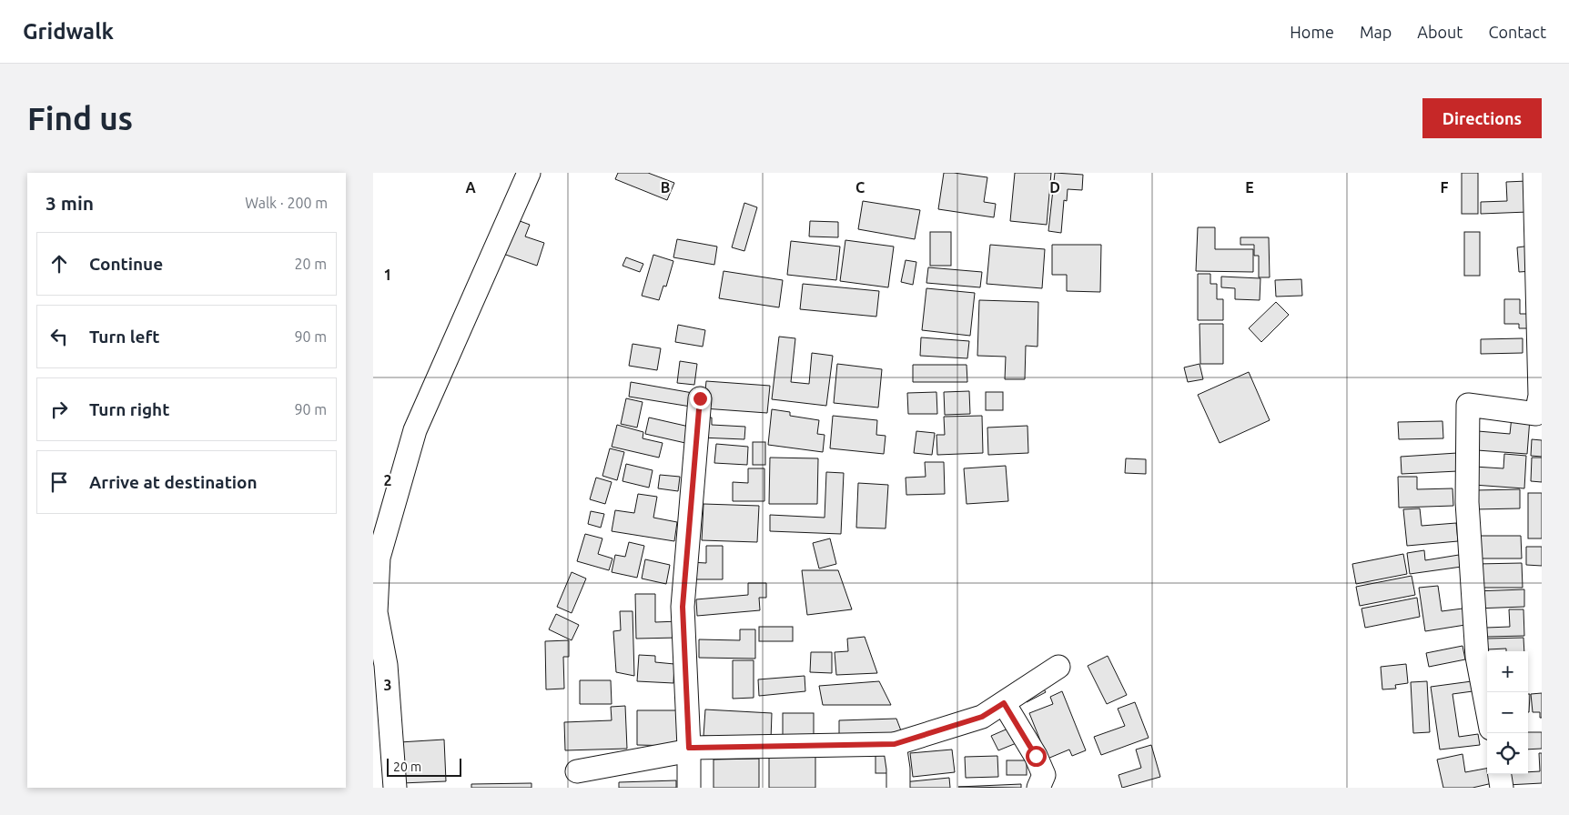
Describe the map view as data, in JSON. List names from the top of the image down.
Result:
{
  "scale_bar": "20 m",
  "page": {
    "header": "Gridwalk",
    "nav": [
      "Home",
      "Map",
      "About",
      "Contact"
    ],
    "buttons": "Directions",
    "title": "Find us",
    "heading": ["3 min", "Walk · 200 m"],
    "list": [
      ["Continue", "20 m"],
      ["Turn left", "90 m"],
      ["Turn right", "90 m"],
      "Arrive at destination"
    ],
    "map_buttons": ["+", "−"],
    "scale": "20 m"
  },
  "grid": {
    "columns": [
      "A",
      "B",
      "C",
      "D",
      "E",
      "F"
    ],
    "rows": ["1", "2", "3"]
  }
}
